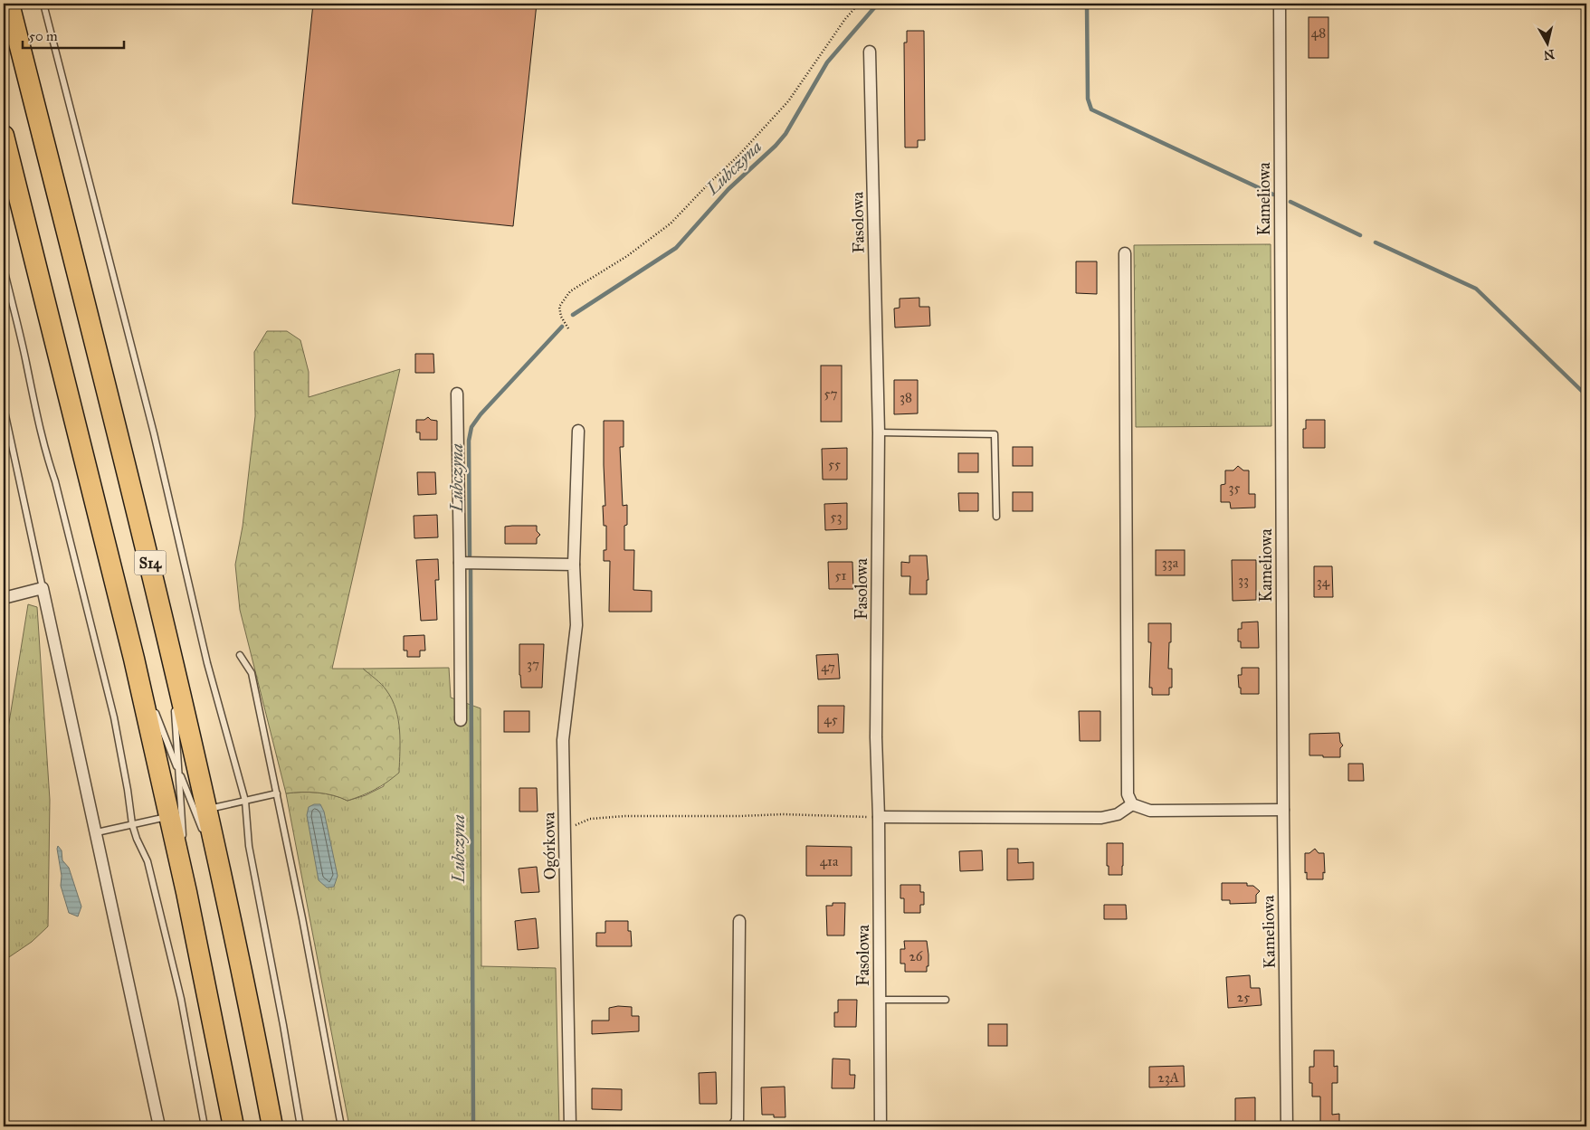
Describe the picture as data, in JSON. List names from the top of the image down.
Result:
{
  "streets": {
    "highway": ["S14"],
    "street": ["Kameliowa", "Fasolowa", "Ogórkowa"]
  },
  "water": ["Lubczyna"],
  "house_numbers": [
    "48",
    "57",
    "38",
    "55",
    "35",
    "53",
    "33a",
    "51",
    "33",
    "34",
    "37",
    "47",
    "45",
    "41a",
    "26",
    "25",
    "23A"
  ],
  "scale_bar": "50 m",
  "north": "bottom"
}
